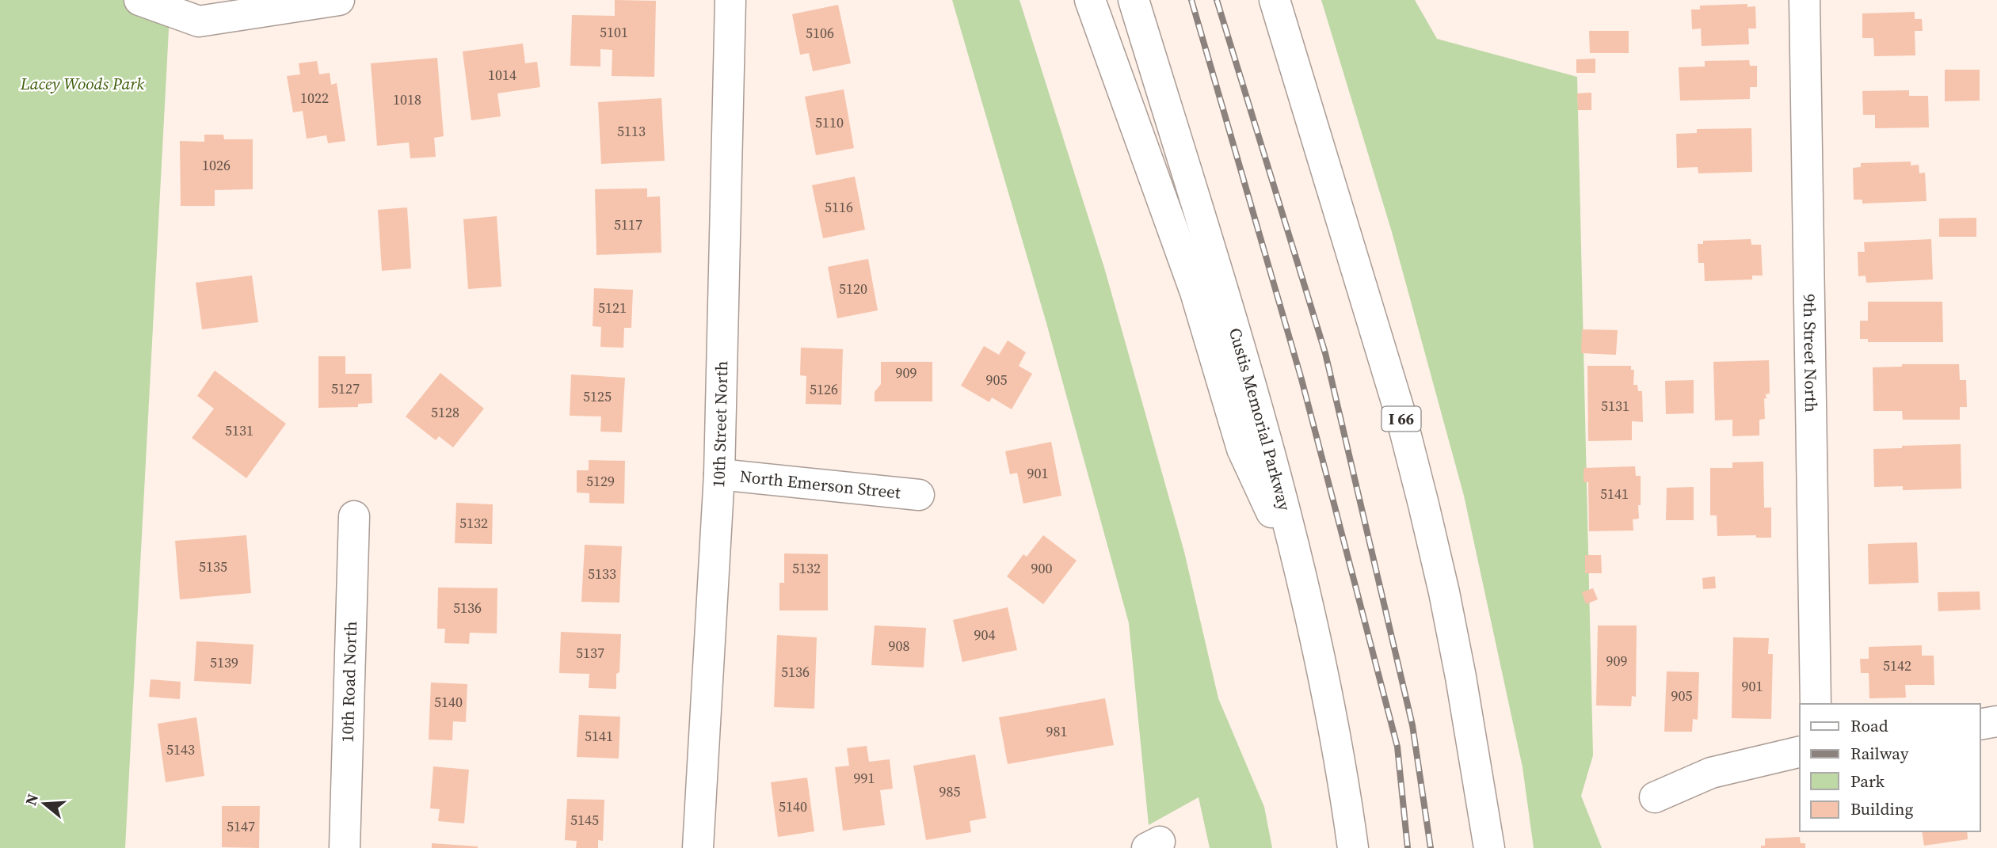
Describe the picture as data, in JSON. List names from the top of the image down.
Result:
{
  "streets": {
    "main road": [
      "9th Street North",
      "I 66",
      "Custis Memorial Parkway",
      "10th Street North",
      "North Emerson Street",
      "10th Road North"
    ]
  },
  "crossings": [
    ["10th Street North", "North Emerson Street"]
  ],
  "parks": ["Lacey Woods Park"],
  "house_numbers": [
    "5101",
    "5106",
    "1014",
    "1022",
    "1018",
    "5110",
    "5113",
    "1026",
    "5116",
    "5117",
    "5120",
    "5121",
    "909",
    "905",
    "5127",
    "5126",
    "5125",
    "5131",
    "5128",
    "5131",
    "901",
    "5129",
    "5141",
    "5132",
    "5135",
    "5132",
    "900",
    "5133",
    "5136",
    "904",
    "908",
    "5137",
    "909",
    "5139",
    "5142",
    "5136",
    "901",
    "905",
    "5140",
    "981",
    "5141",
    "5143",
    "991",
    "985",
    "5140",
    "5145",
    "5147"
  ],
  "legend": [
    "Road",
    "Railway",
    "Park",
    "Building"
  ],
  "north": "left"
}
